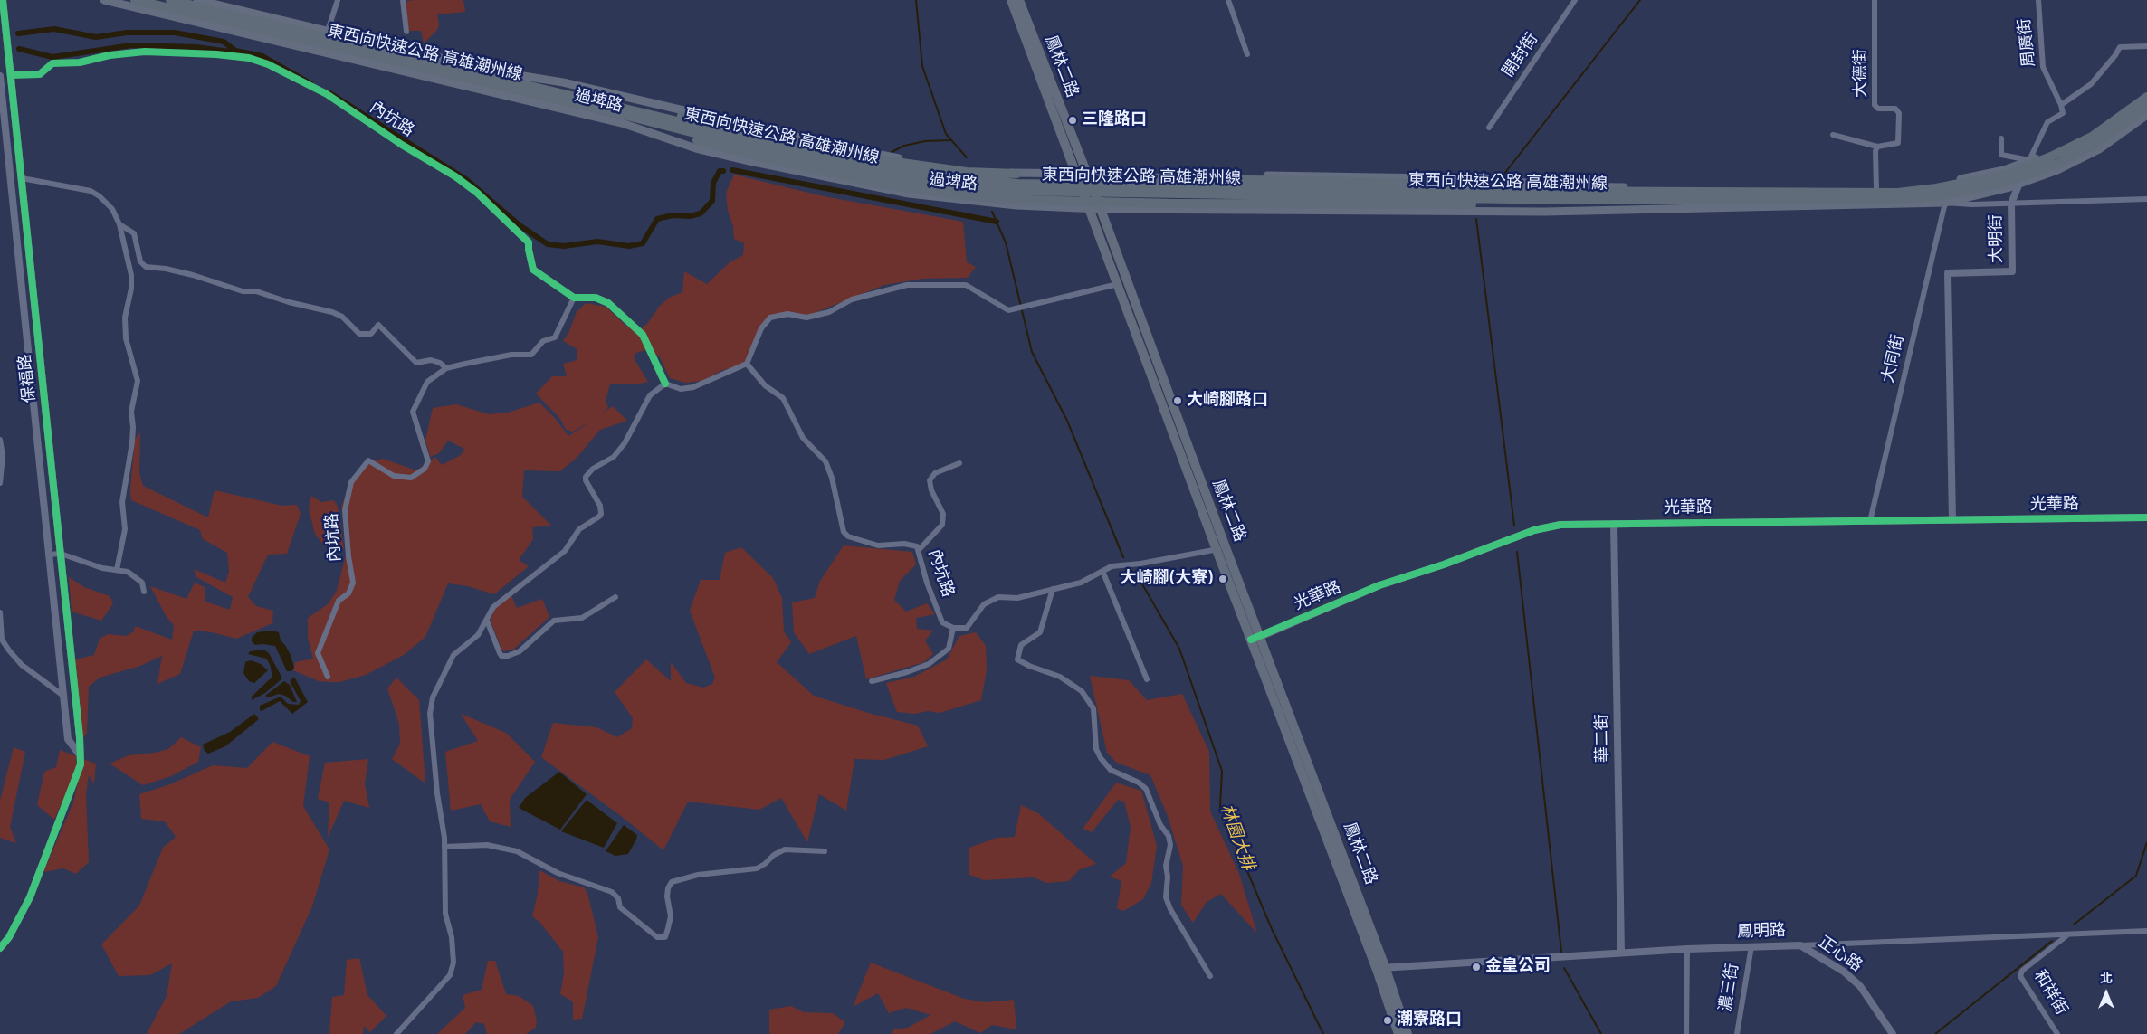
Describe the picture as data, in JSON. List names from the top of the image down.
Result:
{
  "streets": {
    "highway": ["東西向快速公路 高雄潮州線"],
    "main road": ["鳳林二路", "過埤路"],
    "street": [
      "周廣街",
      "開封街",
      "大德街",
      "內坑路",
      "大明街",
      "大同街",
      "保福路",
      "光華路",
      "華二街",
      "鳳明路",
      "正心路",
      "濃三街",
      "和祥街"
    ]
  },
  "crossings": [
    ["周廣街", "大明街"],
    ["鳳林二路", "過埤路"],
    ["鳳林二路", "光華路"],
    ["鳳林二路", "鳳明路"],
    ["過埤路", "大明街"],
    ["內坑路", "保福路"],
    ["大明街", "光華路"],
    ["大同街", "光華路"],
    ["光華路", "華二街"],
    ["華二街", "鳳明路"],
    ["鳳明路", "正心路"],
    ["鳳明路", "濃三街"],
    ["鳳明路", "和祥街"]
  ],
  "water": ["林園大排"],
  "places": [
    "三隆路口",
    "大崎腳路口",
    "大崎腳(大寮)",
    "金皇公司",
    "潮寮路口"
  ],
  "north": "top"
}
